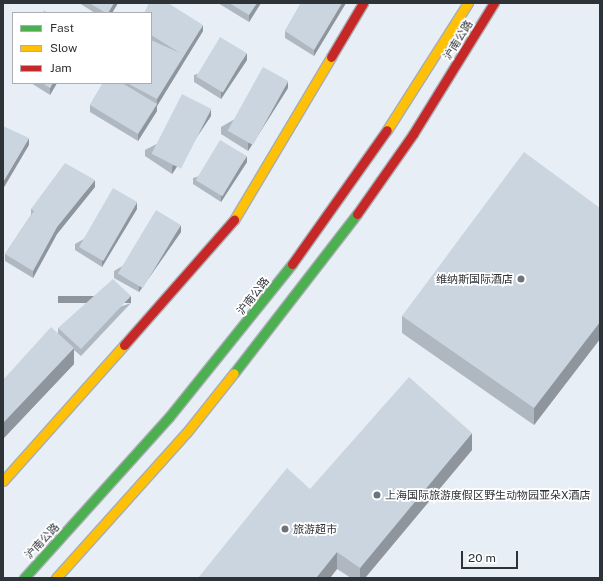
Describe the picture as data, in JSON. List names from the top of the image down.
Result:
{
  "streets": {
    "main road": ["沪南公路"]
  },
  "places": ["维纳斯国际酒店", "上海国际旅游度假区野生动物园亚朵X酒店", "旅游超市"],
  "legend": ["Fast", "Slow", "Jam"],
  "scale_bar": "20 m"
}
